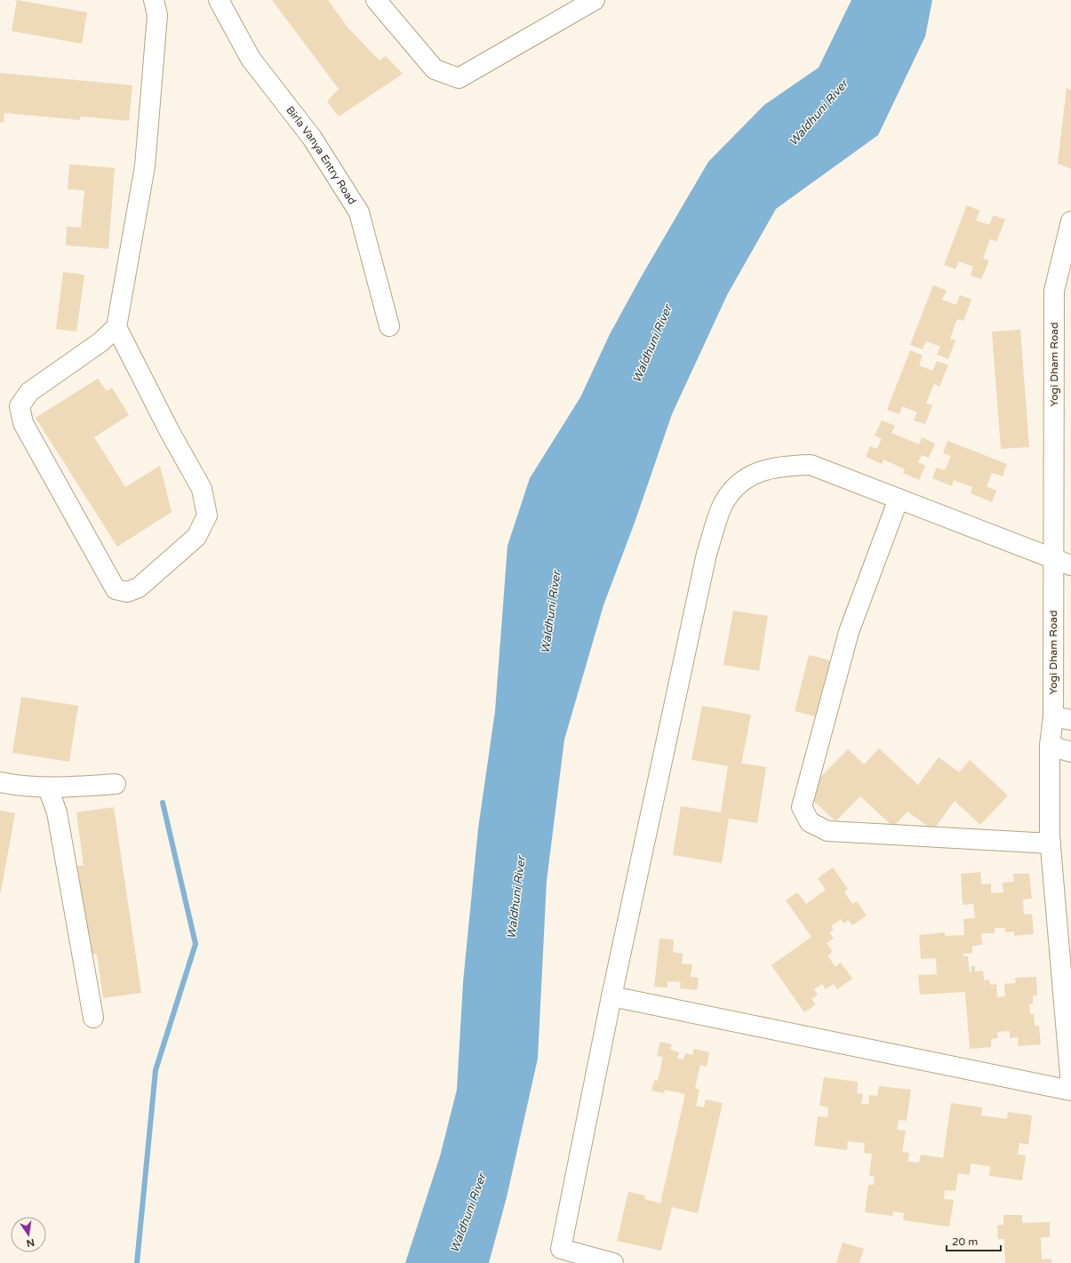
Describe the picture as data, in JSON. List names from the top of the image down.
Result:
{
  "streets": {
    "street": ["Birla Vanya Entry Road", "Yogi Dham Road"]
  },
  "water": ["Waldhuni River"],
  "scale_bar": "20 m",
  "north": "bottom"
}
